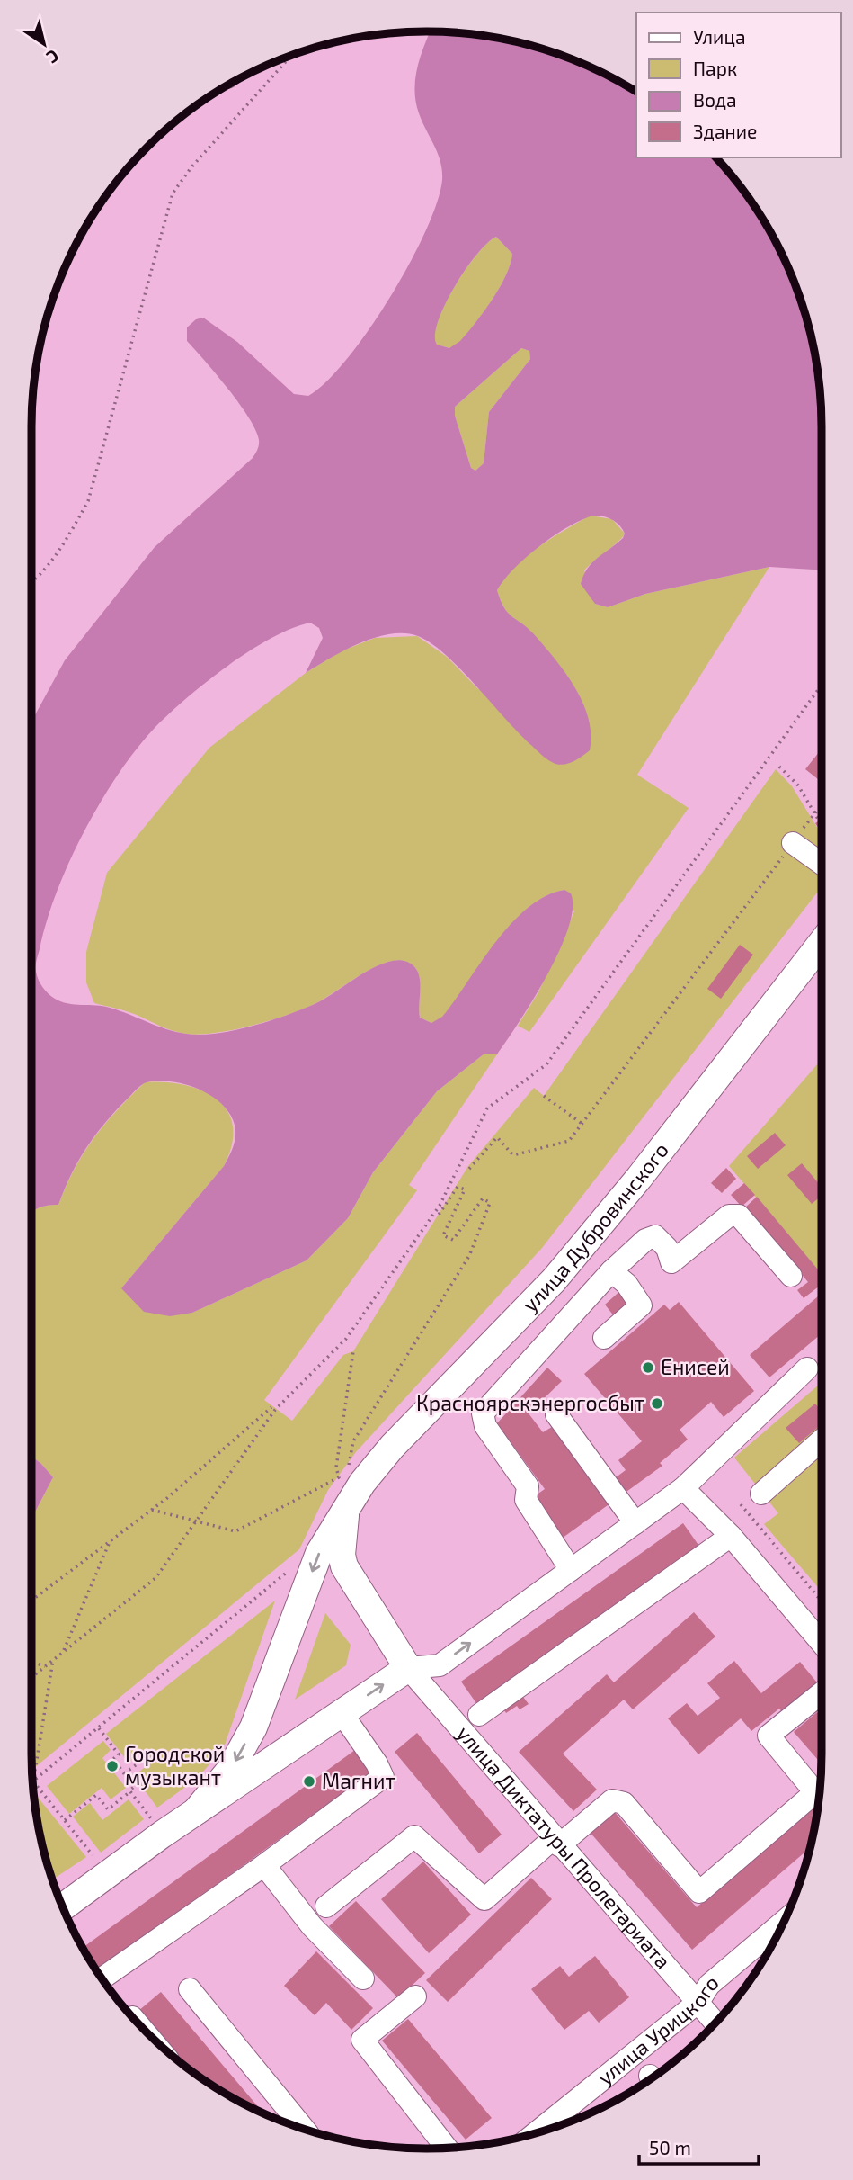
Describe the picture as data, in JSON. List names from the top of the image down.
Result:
{
  "streets": {
    "main road": ["улица Дубровинского"],
    "street": ["улица Диктатуры Пролетариата", "улица Урицкого"]
  },
  "crossings": [
    ["улица Дубровинского", "улица Диктатуры Пролетариата"],
    ["улица Диктатуры Пролетариата", "улица Урицкого"]
  ],
  "places": [
    "Енисей",
    "Красноярскэнергосбыт",
    "Городской музыкант",
    "Магнит"
  ],
  "legend": [
    "Улица",
    "Парк",
    "Вода",
    "Здание"
  ],
  "scale_bar": "50 m",
  "north": "bottom right"
}
